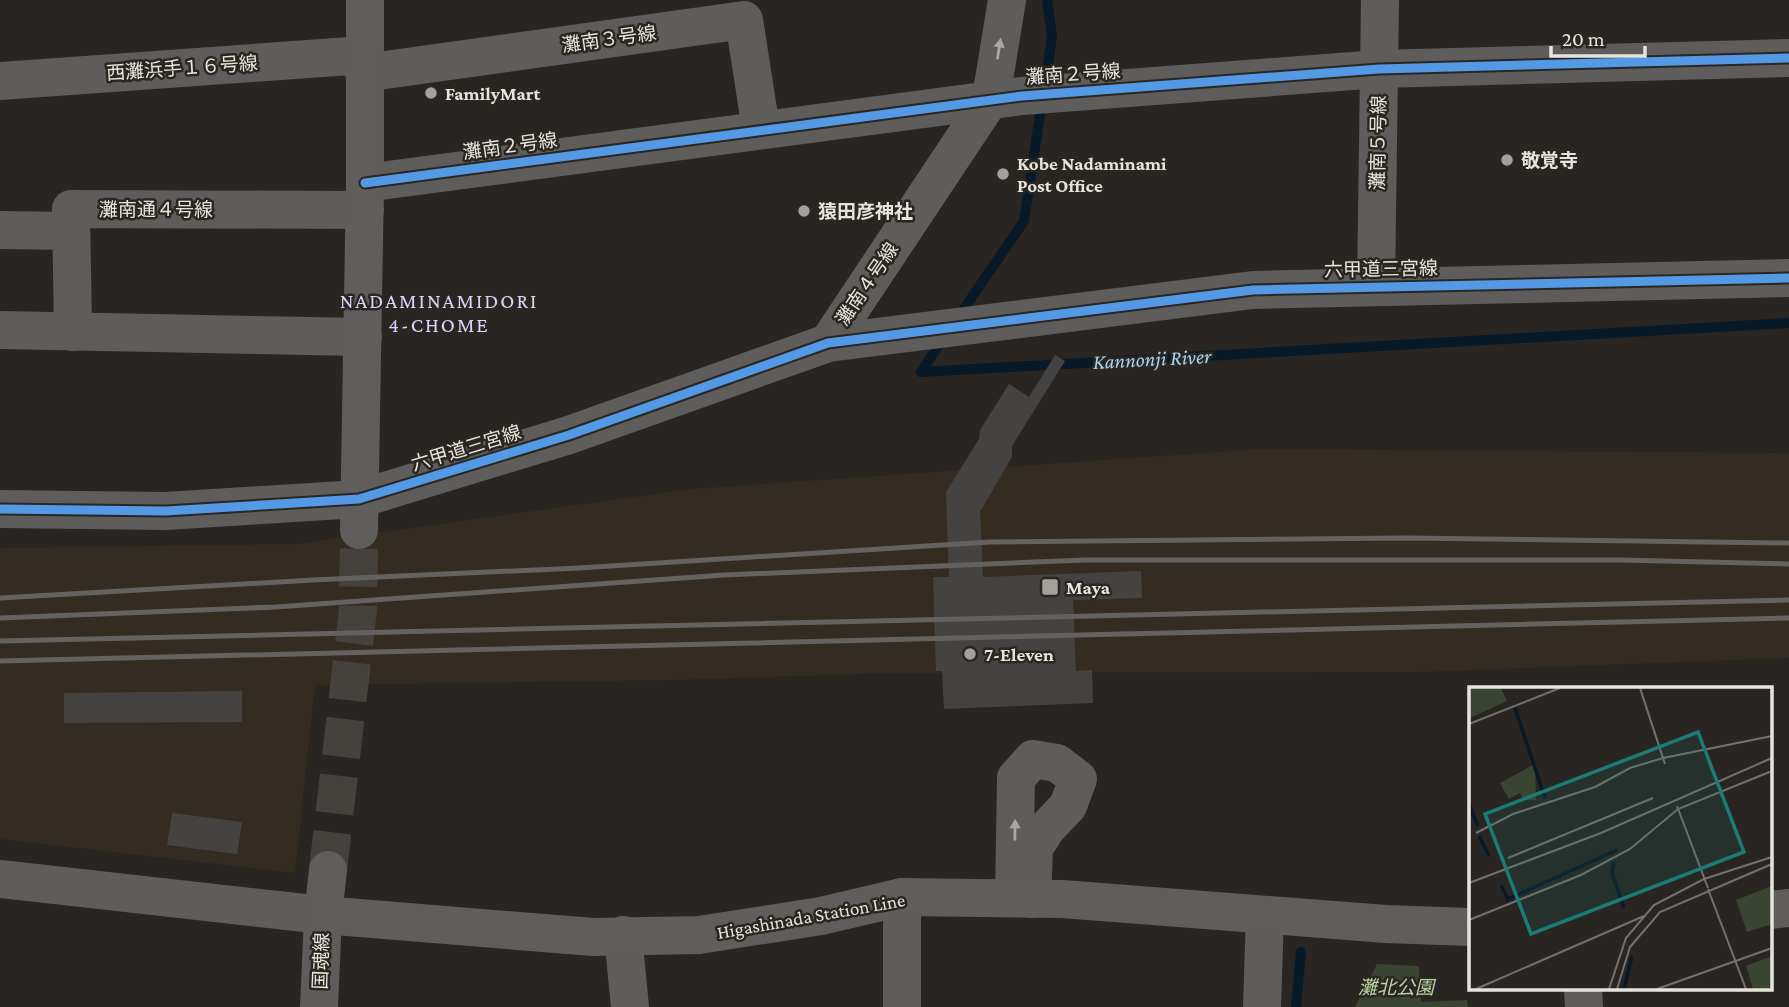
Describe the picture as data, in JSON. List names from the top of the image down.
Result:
{
  "streets": {
    "main road": ["Higashinada Station Line"],
    "street": [
      "灘南３号線",
      "西灘浜手１６号線",
      "灘南２号線",
      "灘南５号線",
      "灘南通４号線",
      "六甲道三宮線",
      "灘南４号線",
      "国魂線"
    ]
  },
  "crossings": [
    ["灘南３号線", "西灘浜手１６号線"],
    ["灘南３号線", "灘南２号線"],
    ["灘南２号線", "灘南５号線"],
    ["灘南２号線", "灘南通４号線"],
    ["灘南２号線", "灘南４号線"],
    ["灘南５号線", "六甲道三宮線"],
    ["六甲道三宮線", "灘南４号線"],
    ["Higashinada Station Line", "国魂線"]
  ],
  "districts": ["NADAMINAMIDORI 4-CHOME"],
  "water": ["Kannonji River"],
  "parks": ["灘北公園"],
  "places": {
    "other": [
      "FamilyMart",
      "敬覚寺",
      "Kobe Nadaminami Post Office",
      "猿田彦神社",
      "7-Eleven"
    ],
    "transit": ["Maya"]
  },
  "scale_bar": "20 m"
}
